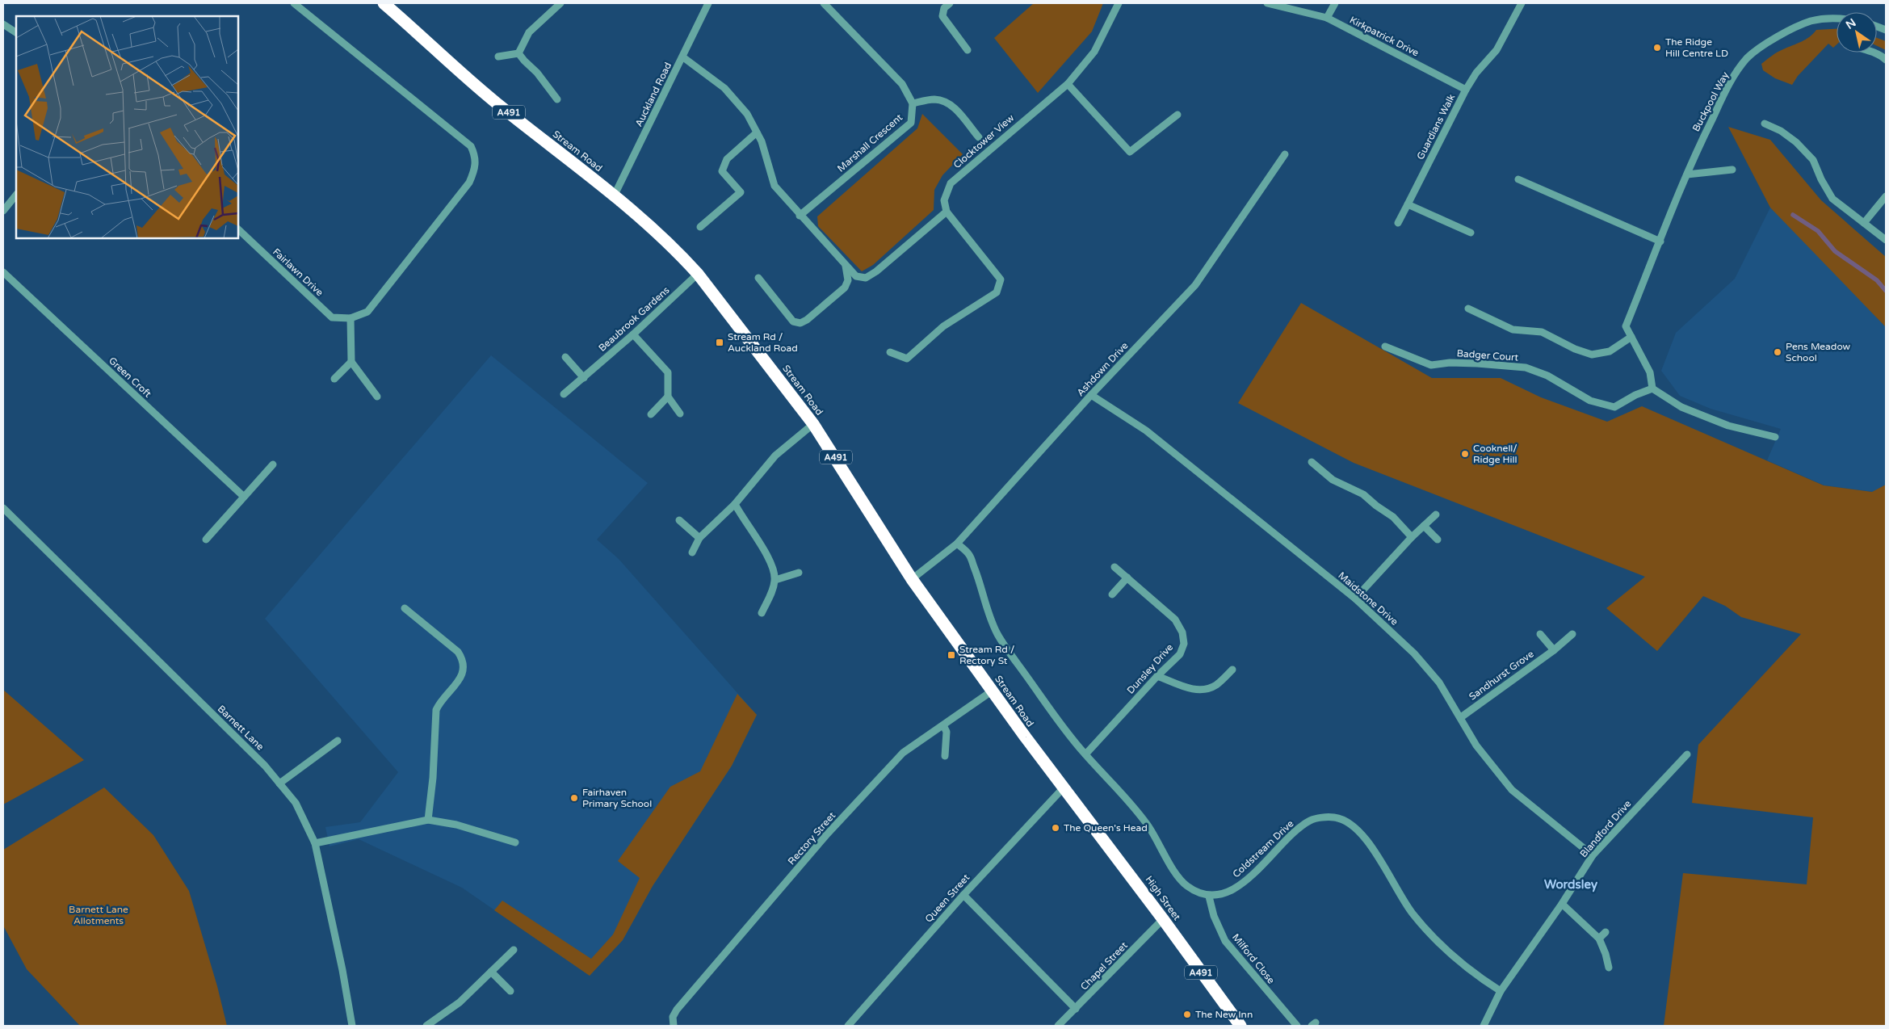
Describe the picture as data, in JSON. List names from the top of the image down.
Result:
{
  "streets": {
    "highway": ["A491", "Stream Road", "High Street"],
    "street": [
      "Kirkpatrick Drive",
      "Auckland Road",
      "Buckpool Way",
      "Guardians Walk",
      "Clocktower View",
      "Marshall Crescent",
      "Fairlawn Drive",
      "Beaubrook Gardens",
      "Badger Court",
      "Ashdown Drive",
      "Green Croft",
      "Maidstone Drive",
      "Dunsley Drive",
      "Sandhurst Grove",
      "Barnett Lane",
      "Blandford Drive",
      "Rectory Street",
      "Coldstream Drive",
      "Queen Street",
      "Milford Close",
      "Chapel Street"
    ]
  },
  "crossings": [
    ["Kirkpatrick Drive", "Guardians Walk"],
    ["Auckland Road", "Stream Road"],
    ["Buckpool Way", "Badger Court"],
    ["Stream Road", "Beaubrook Gardens"],
    ["Stream Road", "Ashdown Drive"],
    ["Stream Road", "Rectory Street"],
    ["Stream Road", "Queen Street"],
    ["Stream Road", "High Street"],
    ["Ashdown Drive", "Maidstone Drive"],
    ["Maidstone Drive", "Sandhurst Grove"],
    ["Maidstone Drive", "Blandford Drive"],
    ["Blandford Drive", "Coldstream Drive"],
    ["Coldstream Drive", "Milford Close"],
    ["Queen Street", "High Street"],
    ["High Street", "Chapel Street"]
  ],
  "districts": ["Wordsley"],
  "parks": ["Barnett Lane Allotments"],
  "places": {
    "other": [
      "The Ridge Hill Centre LD",
      "Pens Meadow School",
      "Cooknell/ Ridge Hill",
      "Fairhaven Primary School",
      "The Queen's Head",
      "The New Inn"
    ],
    "transit": ["Stream Rd / Auckland Road", "Stream Rd / Rectory St"]
  },
  "north": "top left"
}
